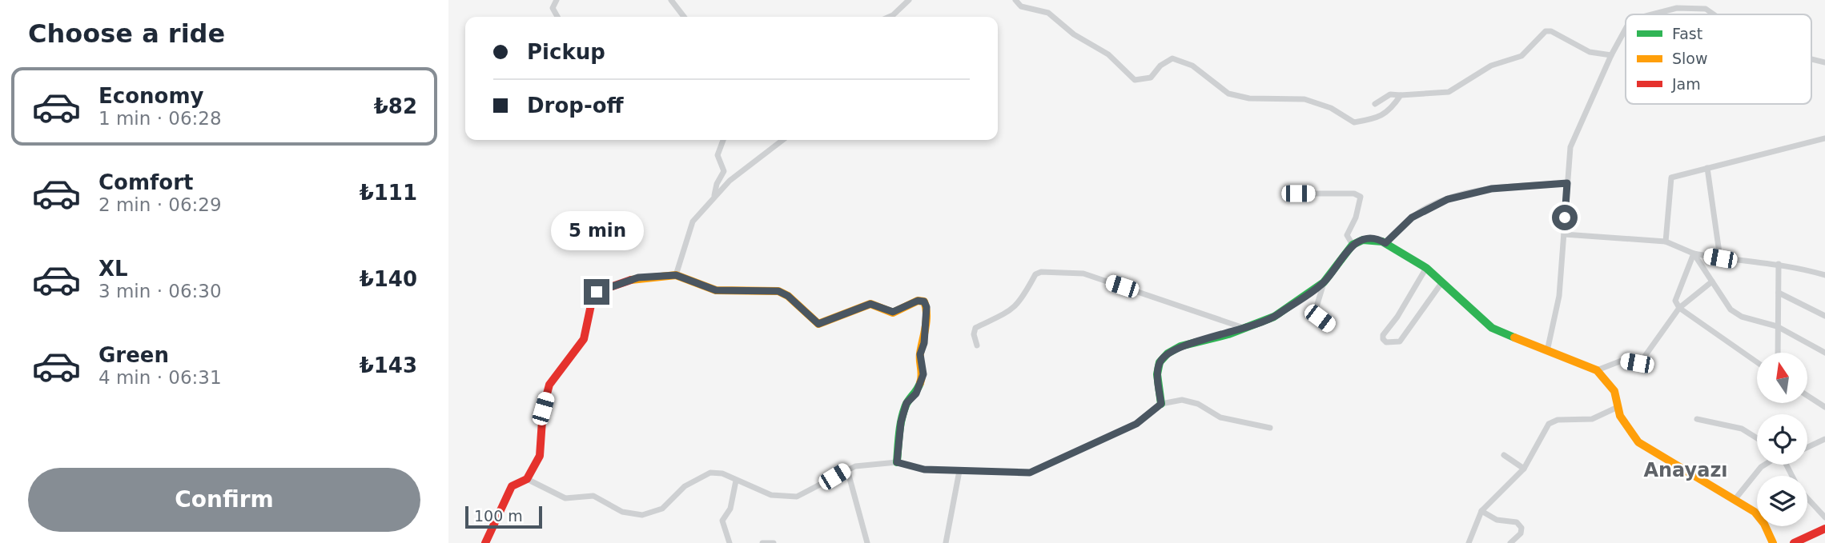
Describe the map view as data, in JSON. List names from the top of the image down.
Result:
{
  "districts": ["Anayazı"],
  "legend": ["Fast", "Slow", "Jam"],
  "scale_bar": "100 m",
  "north": "top",
  "page": {
    "heading": "Choose a ride",
    "banner": ["Pickup", "Drop-off"],
    "list": [
      {
        "name": "Economy",
        "note": "1 min · 06:28",
        "value": "₺82"
      },
      {
        "name": "Comfort",
        "note": "2 min · 06:29",
        "value": "₺111"
      },
      {
        "name": "XL",
        "note": "3 min · 06:30",
        "value": "₺140"
      },
      {
        "name": "Green",
        "note": "4 min · 06:31",
        "value": "₺143"
      }
    ],
    "bubble": "5 min",
    "buttons": "Confirm",
    "scale": "100 m"
  }
}
